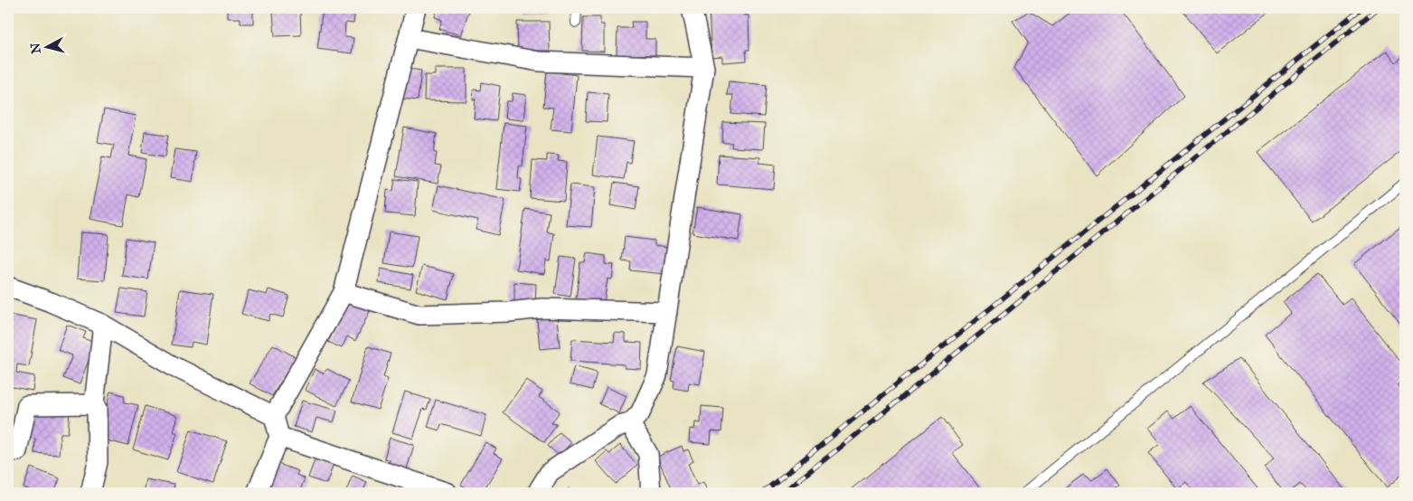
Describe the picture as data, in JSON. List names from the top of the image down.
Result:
{
  "north": "left"
}
